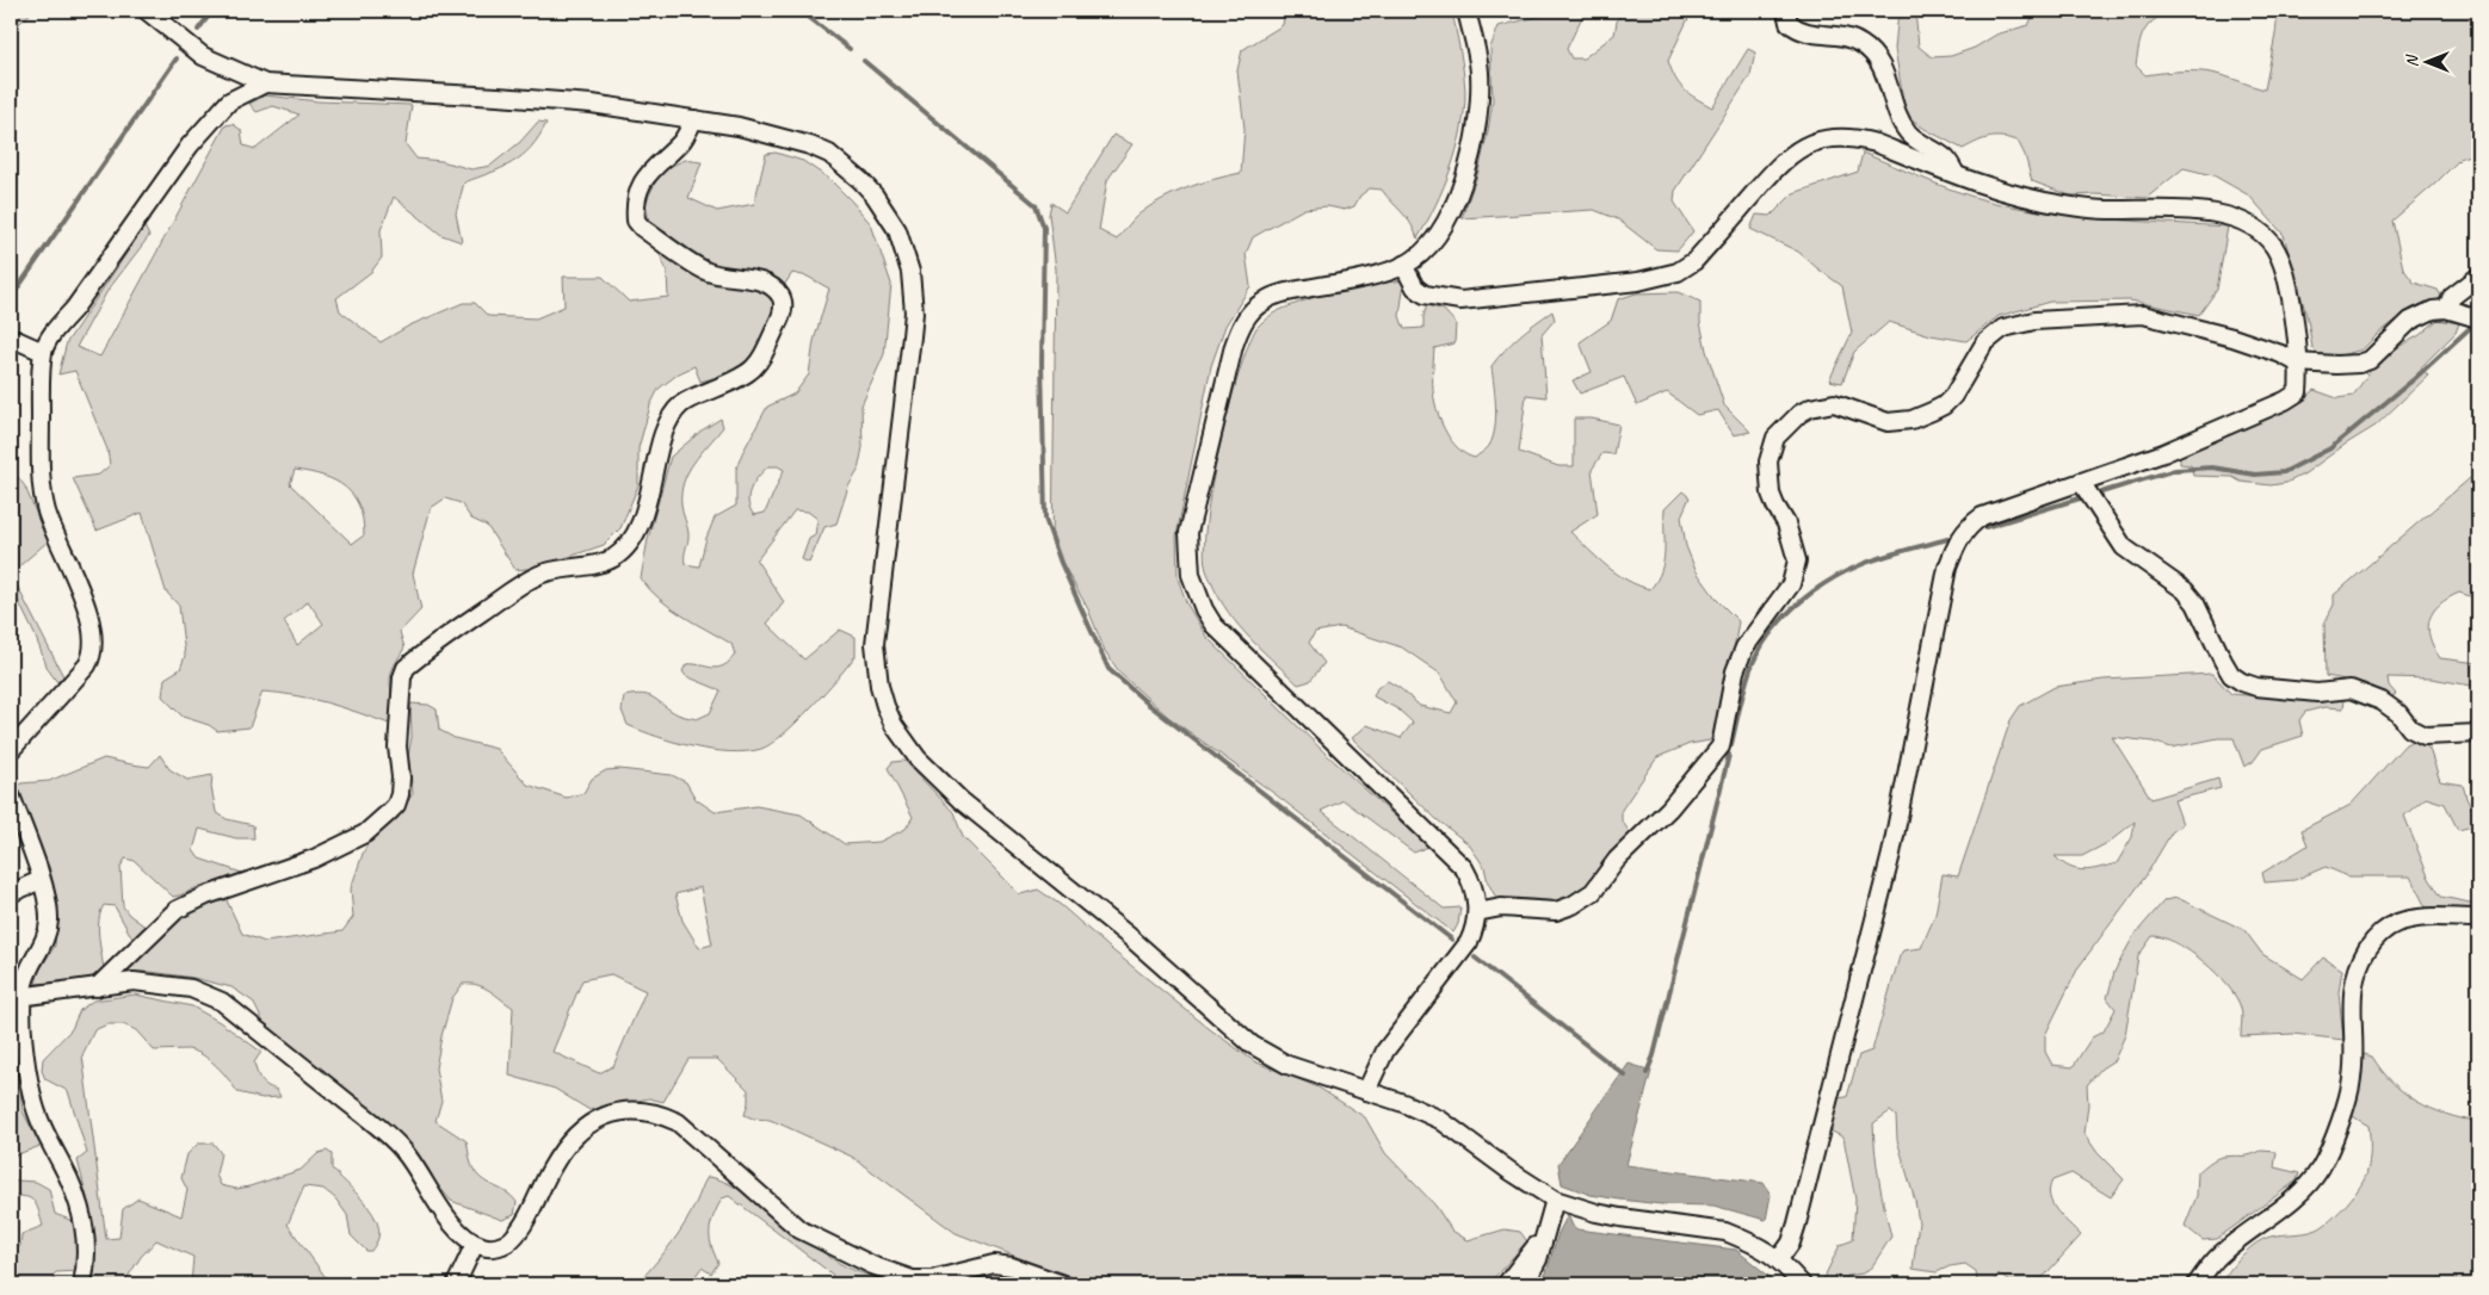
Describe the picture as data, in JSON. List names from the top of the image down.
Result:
{
  "north": "left"
}
